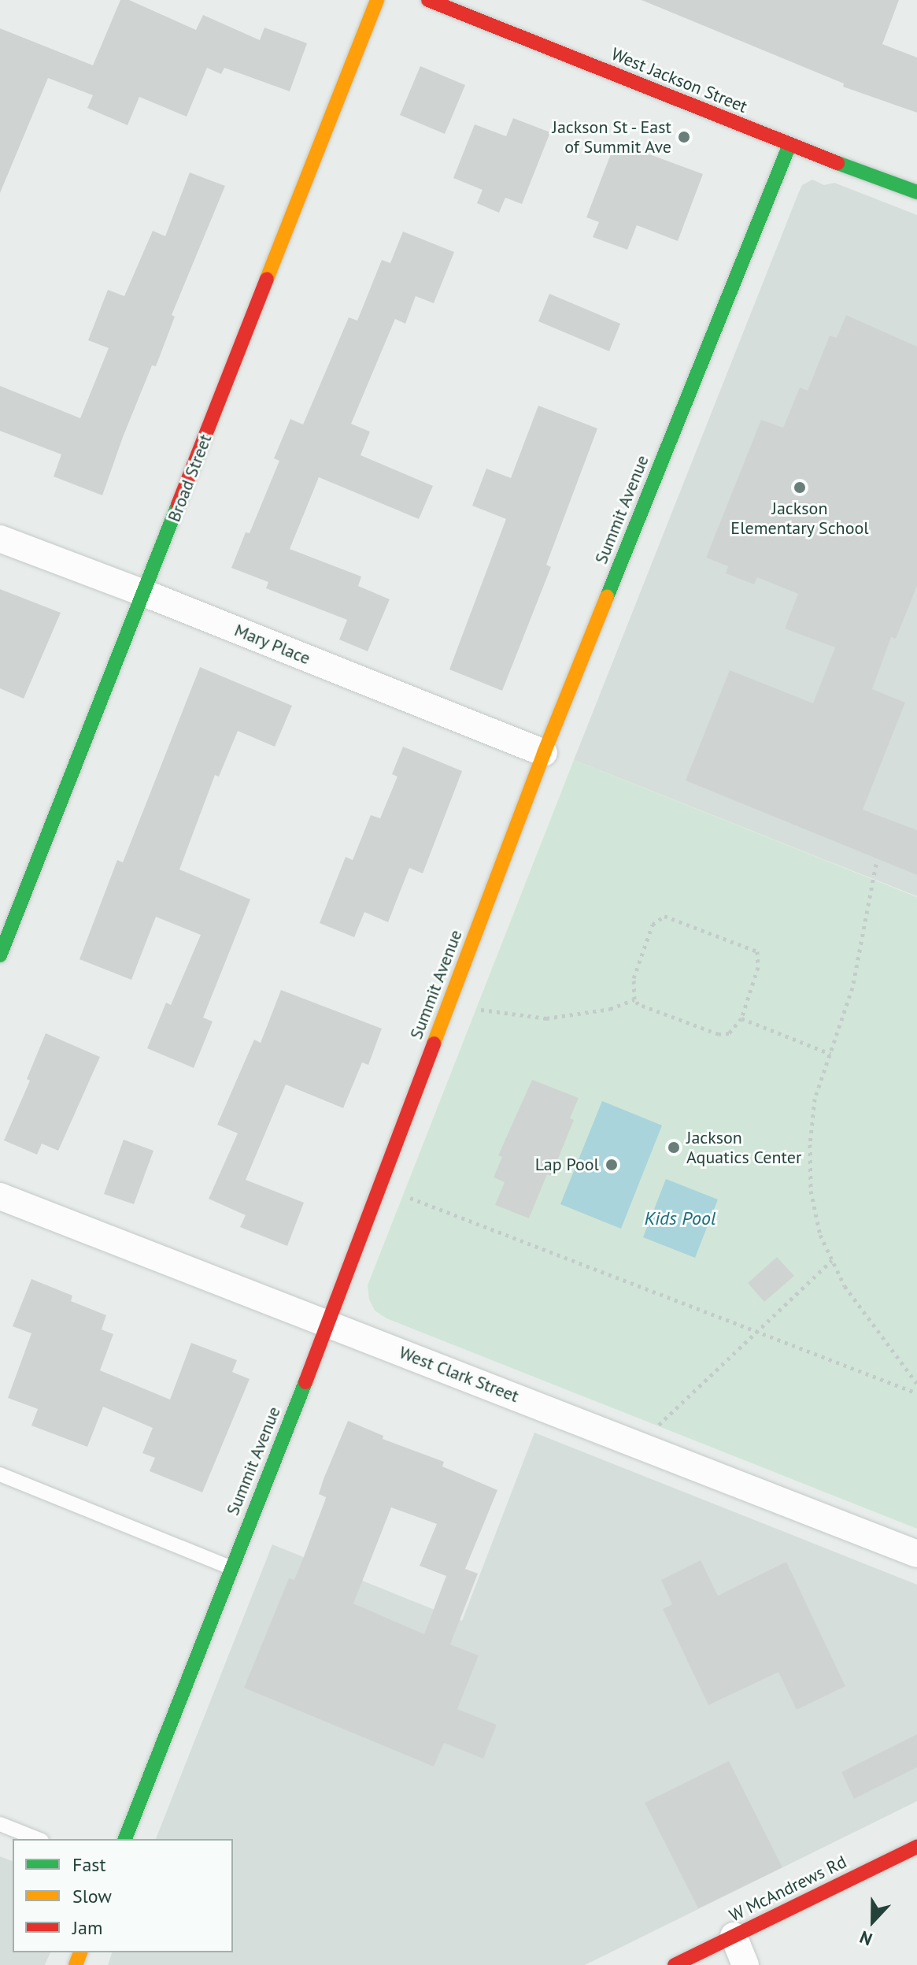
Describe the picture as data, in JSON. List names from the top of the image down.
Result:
{
  "streets": {
    "street": [
      "West Jackson Street",
      "Broad Street",
      "Summit Avenue",
      "Mary Place",
      "West Clark Street",
      "W McAndrews Rd"
    ]
  },
  "crossings": [
    ["West Jackson Street", "Summit Avenue"],
    ["Broad Street", "Mary Place"],
    ["Summit Avenue", "Mary Place"],
    ["Summit Avenue", "West Clark Street"]
  ],
  "water": ["Kids Pool"],
  "places": [
    "Jackson St - East of Summit Ave",
    "Jackson Elementary School",
    "Jackson Aquatics Center",
    "Lap Pool"
  ],
  "legend": ["Fast", "Slow", "Jam"],
  "north": "bottom"
}
